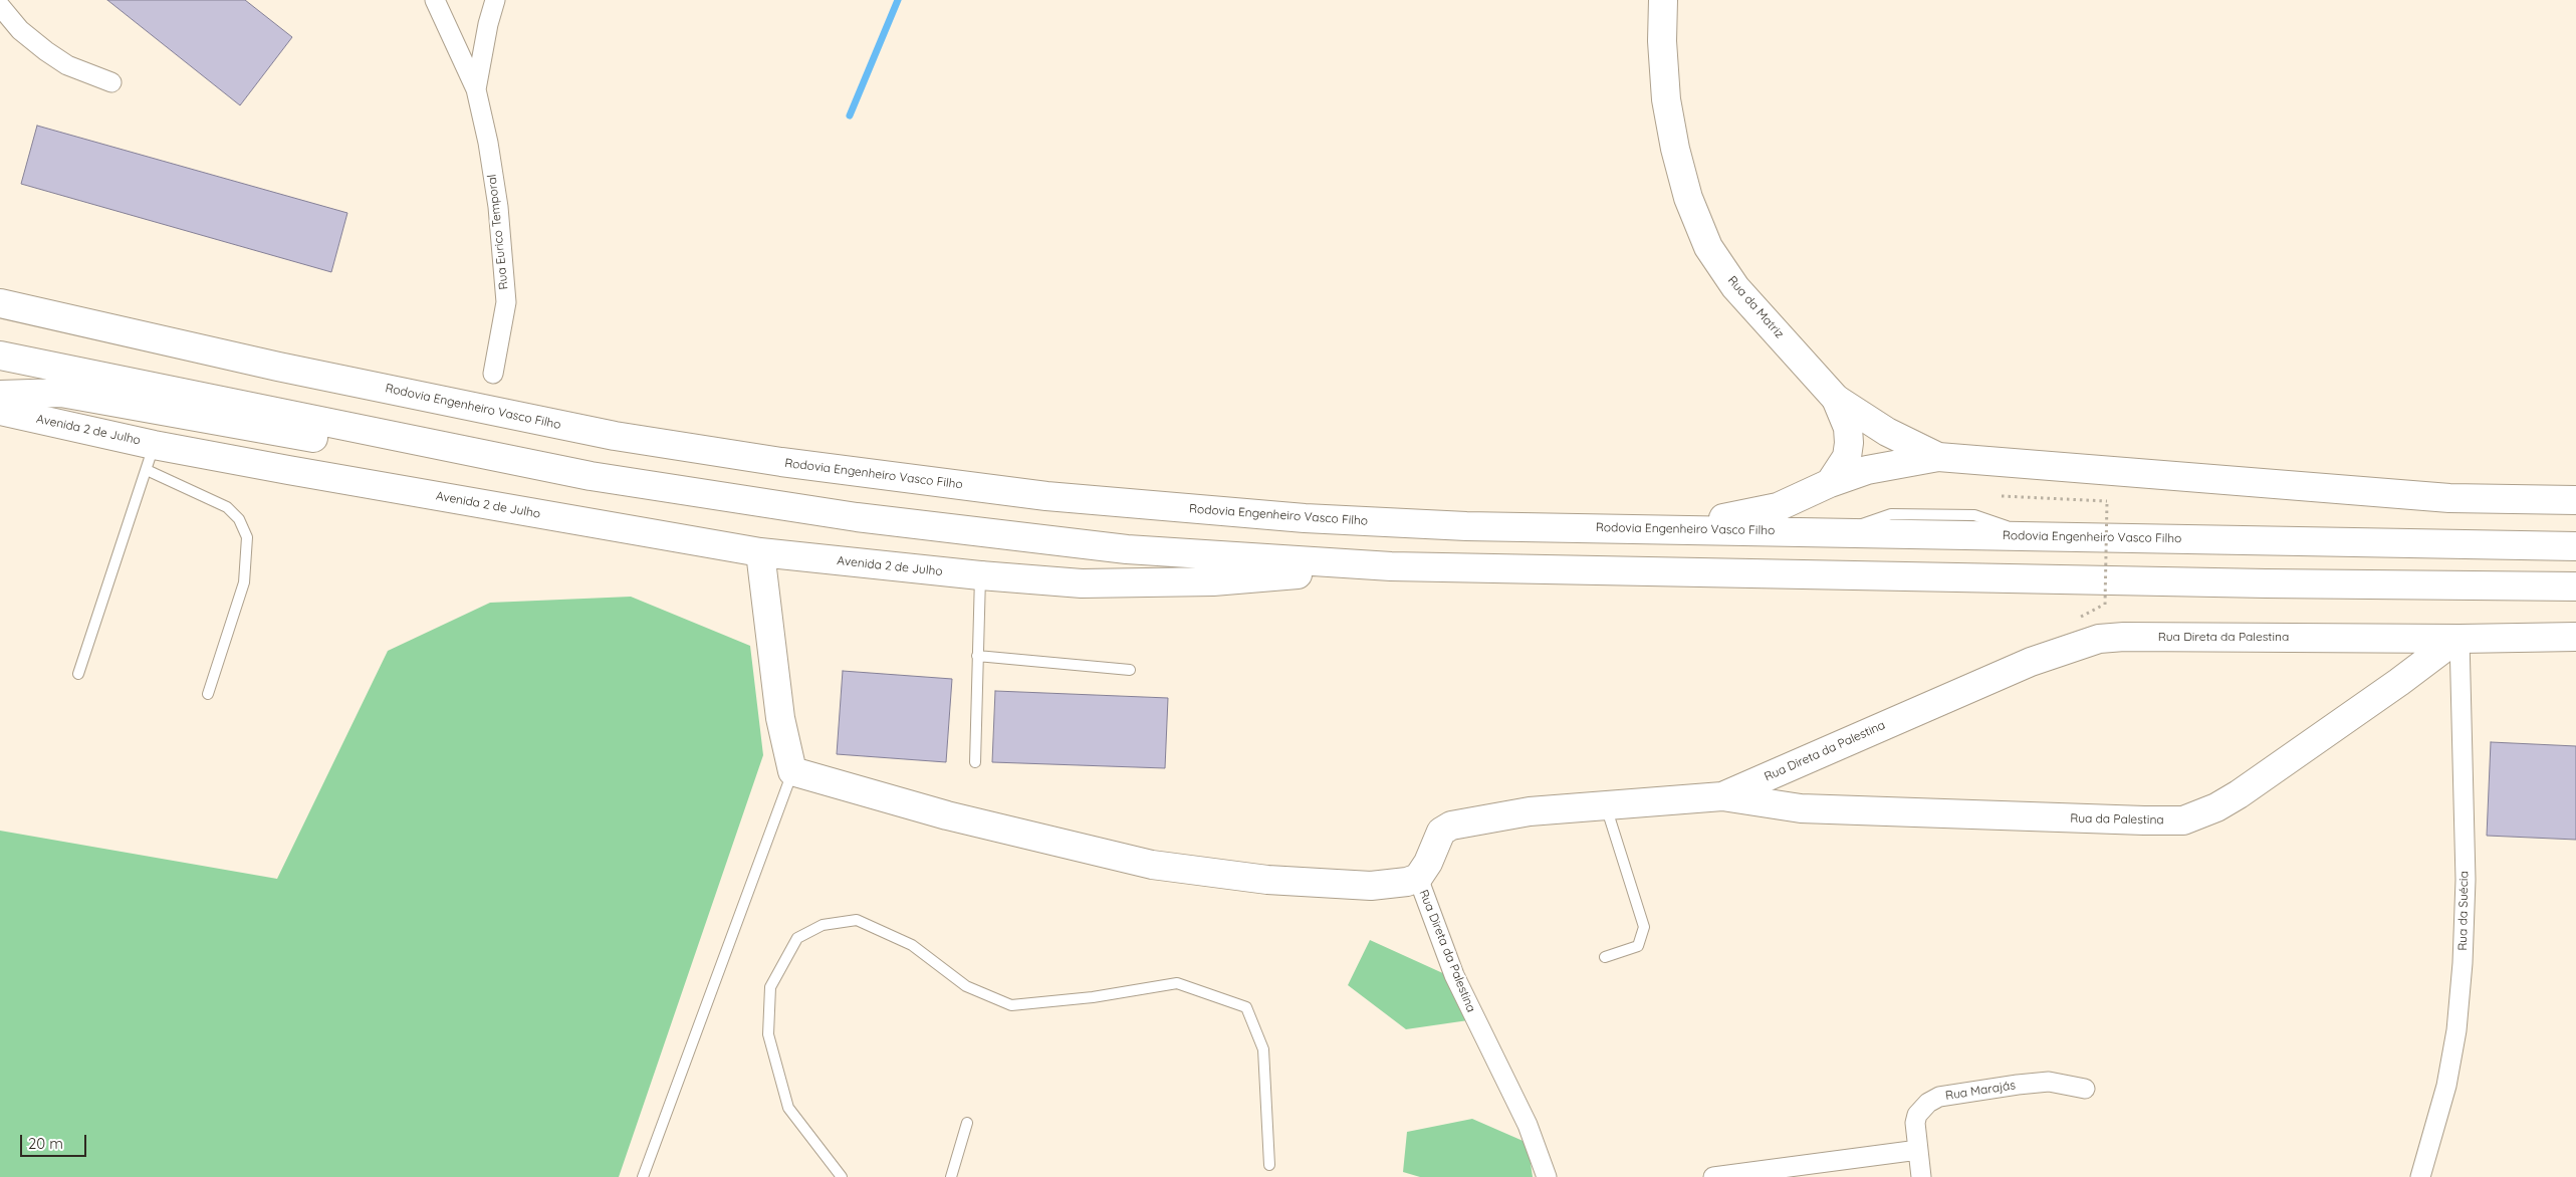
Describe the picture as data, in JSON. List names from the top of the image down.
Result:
{
  "streets": {
    "main road": [
      "Rua da Matriz",
      "Rodovia Engenheiro Vasco Filho",
      "Avenida 2 de Julho",
      "Rua Direta da Palestina",
      "Rua da Palestina"
    ],
    "street": ["Rua Eurico Temporal", "Rua da Suécia", "Rua Marajás"]
  },
  "crossings": [
    ["Rua Direta da Palestina", "Rua da Palestina"],
    ["Rua Direta da Palestina", "Rua da Suécia"],
    ["Rua da Palestina", "Rua da Suécia"]
  ],
  "scale_bar": "20 m"
}
